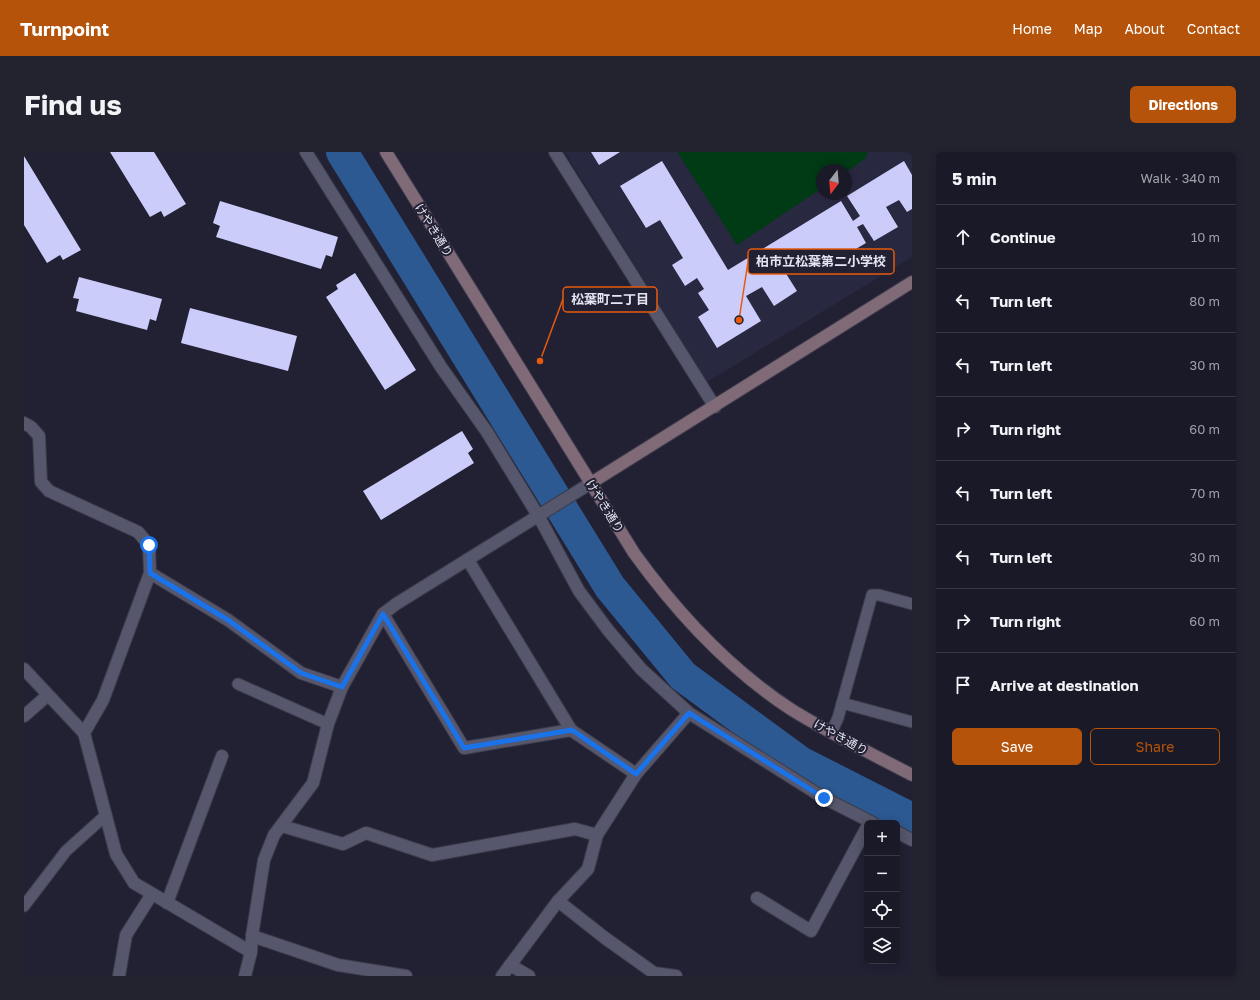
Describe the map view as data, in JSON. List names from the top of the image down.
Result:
{
  "streets": {
    "street": ["けやき通り"]
  },
  "places": ["柏市立松葉第二小学校", "松葉町二丁目"],
  "north": "bottom",
  "page": {
    "header": "Turnpoint",
    "nav": [
      "Home",
      "Map",
      "About",
      "Contact"
    ],
    "buttons": [
      "Directions",
      ["Save", "Share"]
    ],
    "title": "Find us",
    "heading": ["5 min", "Walk · 340 m"],
    "list": [
      ["Continue", "10 m"],
      ["Turn left", "80 m"],
      ["Turn left", "30 m"],
      ["Turn right", "60 m"],
      ["Turn left", "70 m"],
      ["Turn left", "30 m"],
      ["Turn right", "60 m"],
      "Arrive at destination"
    ],
    "map_buttons": ["+", "−"]
  }
}
